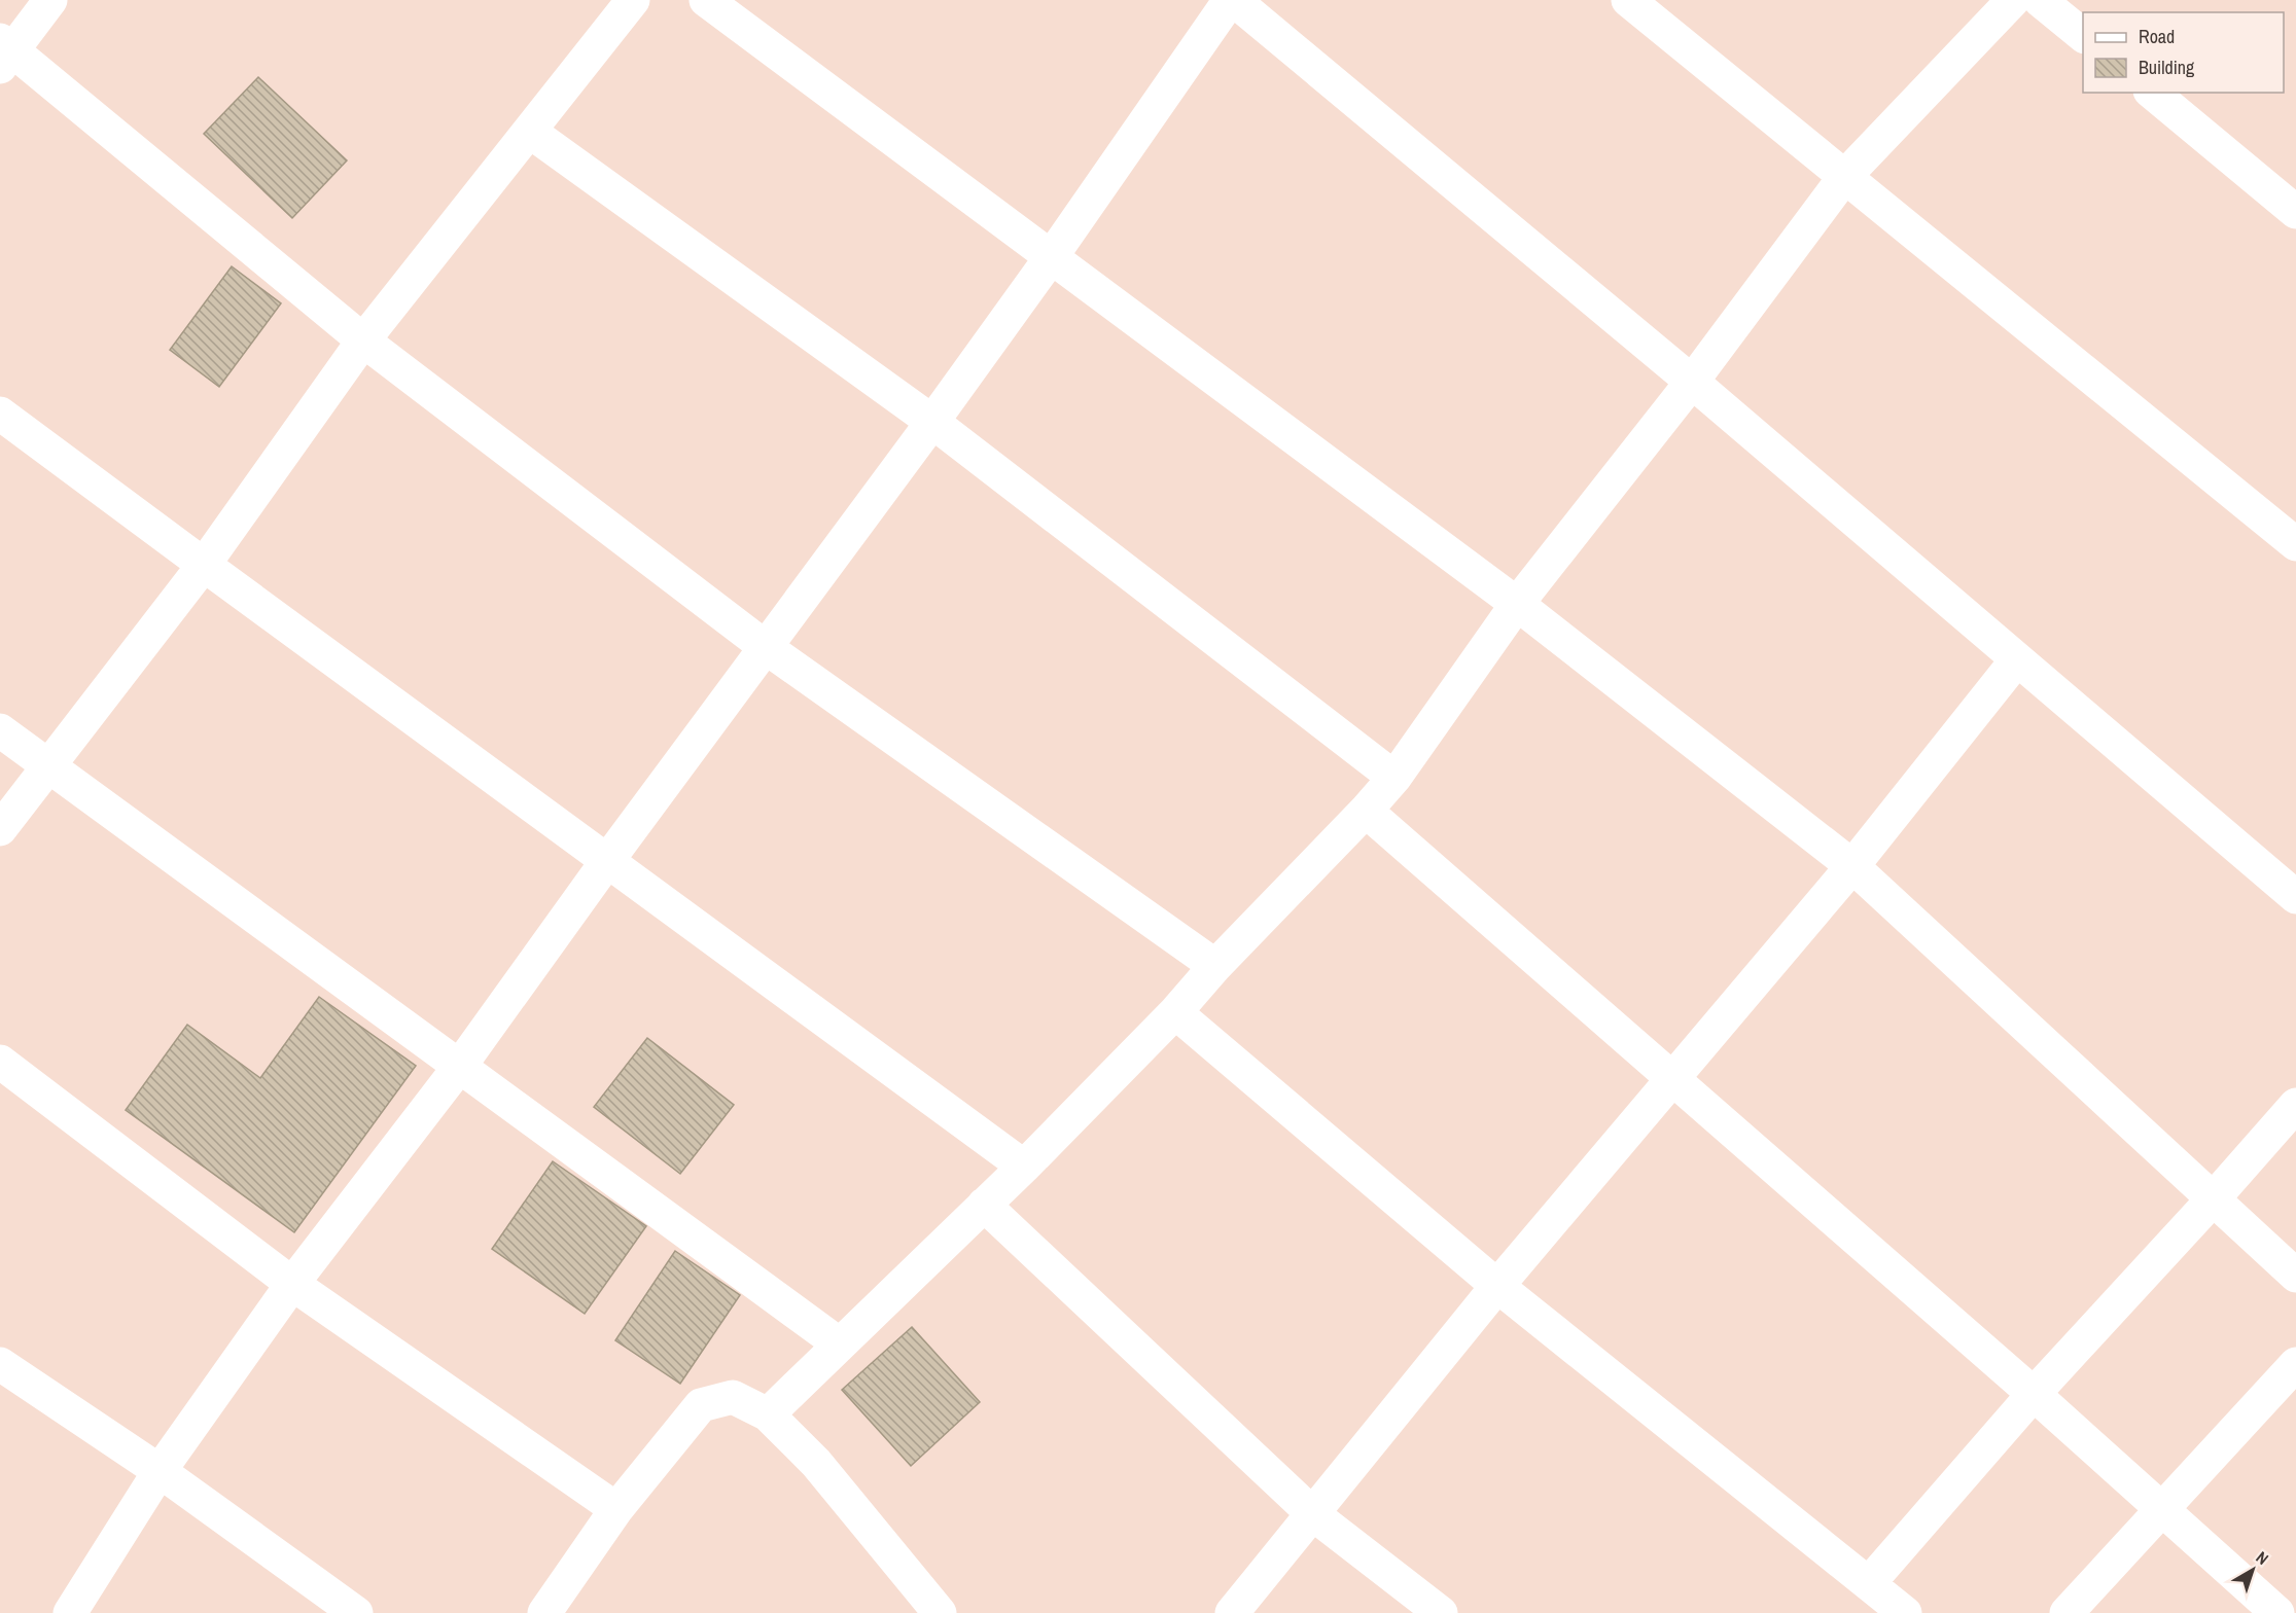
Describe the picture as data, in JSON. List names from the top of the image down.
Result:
{
  "legend": ["Road", "Building"],
  "north": "top right"
}
